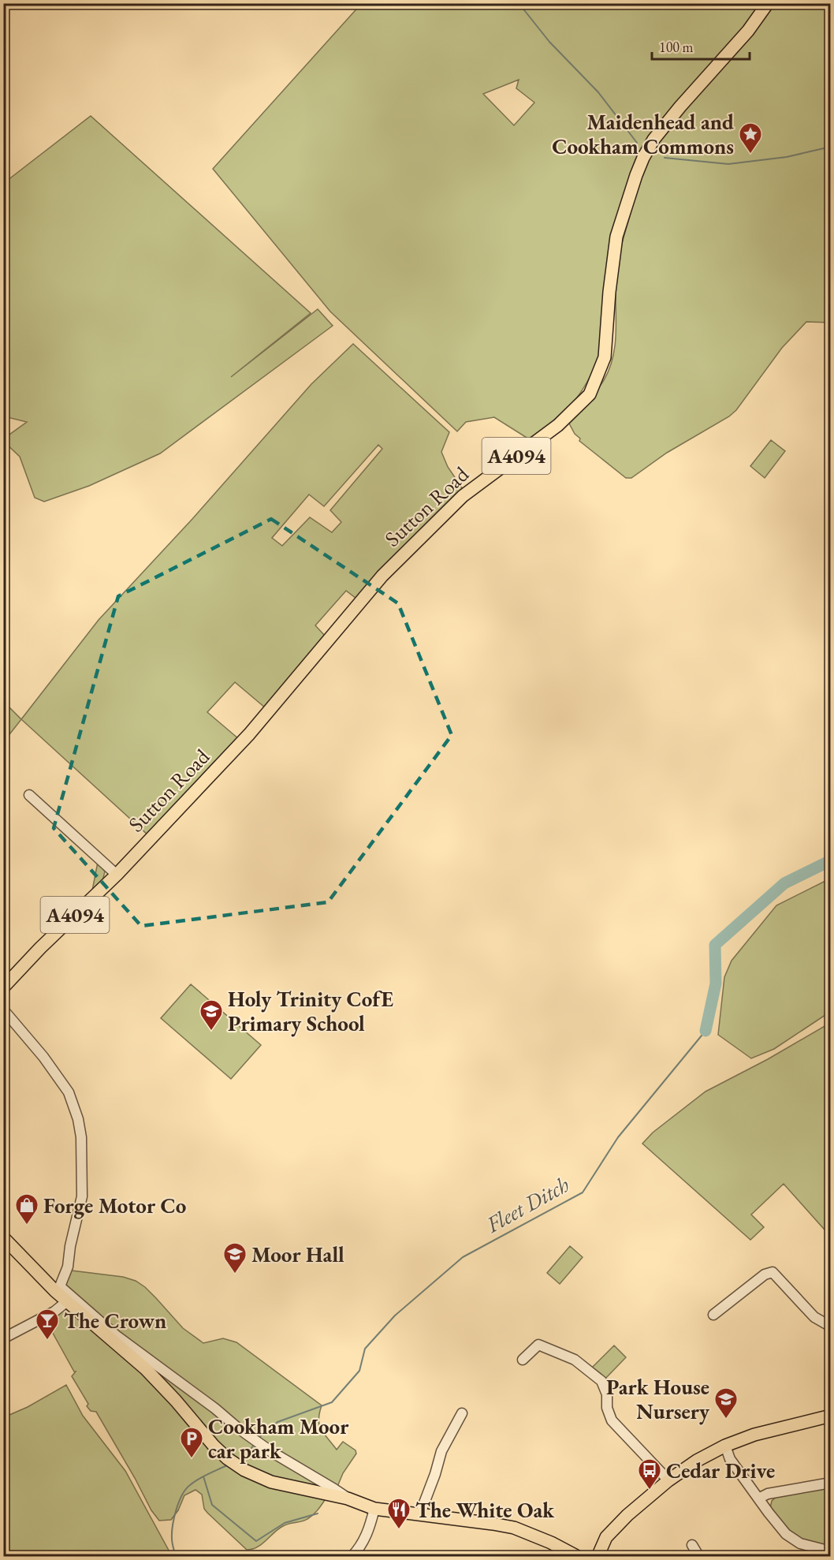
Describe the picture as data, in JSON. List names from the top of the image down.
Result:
{
  "streets": {
    "main road": ["A4094", "Sutton Road"]
  },
  "water": ["Fleet Ditch"],
  "places": {
    "place": ["Maidenhead and Cookham Commons"],
    "school or university": ["Holy Trinity CofE Primary School", "Moor Hall", "Park House Nursery"],
    "shop": ["Forge Motor Co"],
    "bar": ["The Crown"],
    "parking": ["Cookham Moor car park"],
    "bus stop": ["Cedar Drive"],
    "restaurant": ["The White Oak"]
  },
  "scale_bar": "100 m"
}
